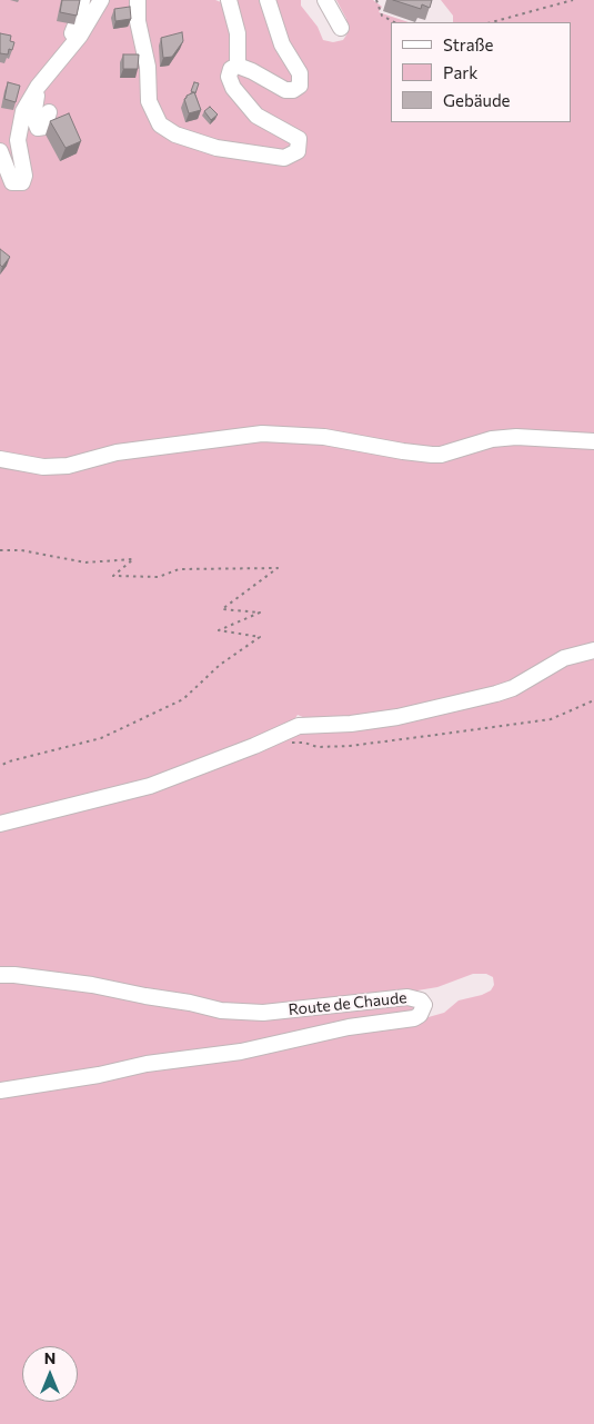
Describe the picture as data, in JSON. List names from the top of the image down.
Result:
{
  "streets": {
    "street": ["Route de Chaude"]
  },
  "legend": ["Straße", "Park", "Gebäude"],
  "north": "top"
}
